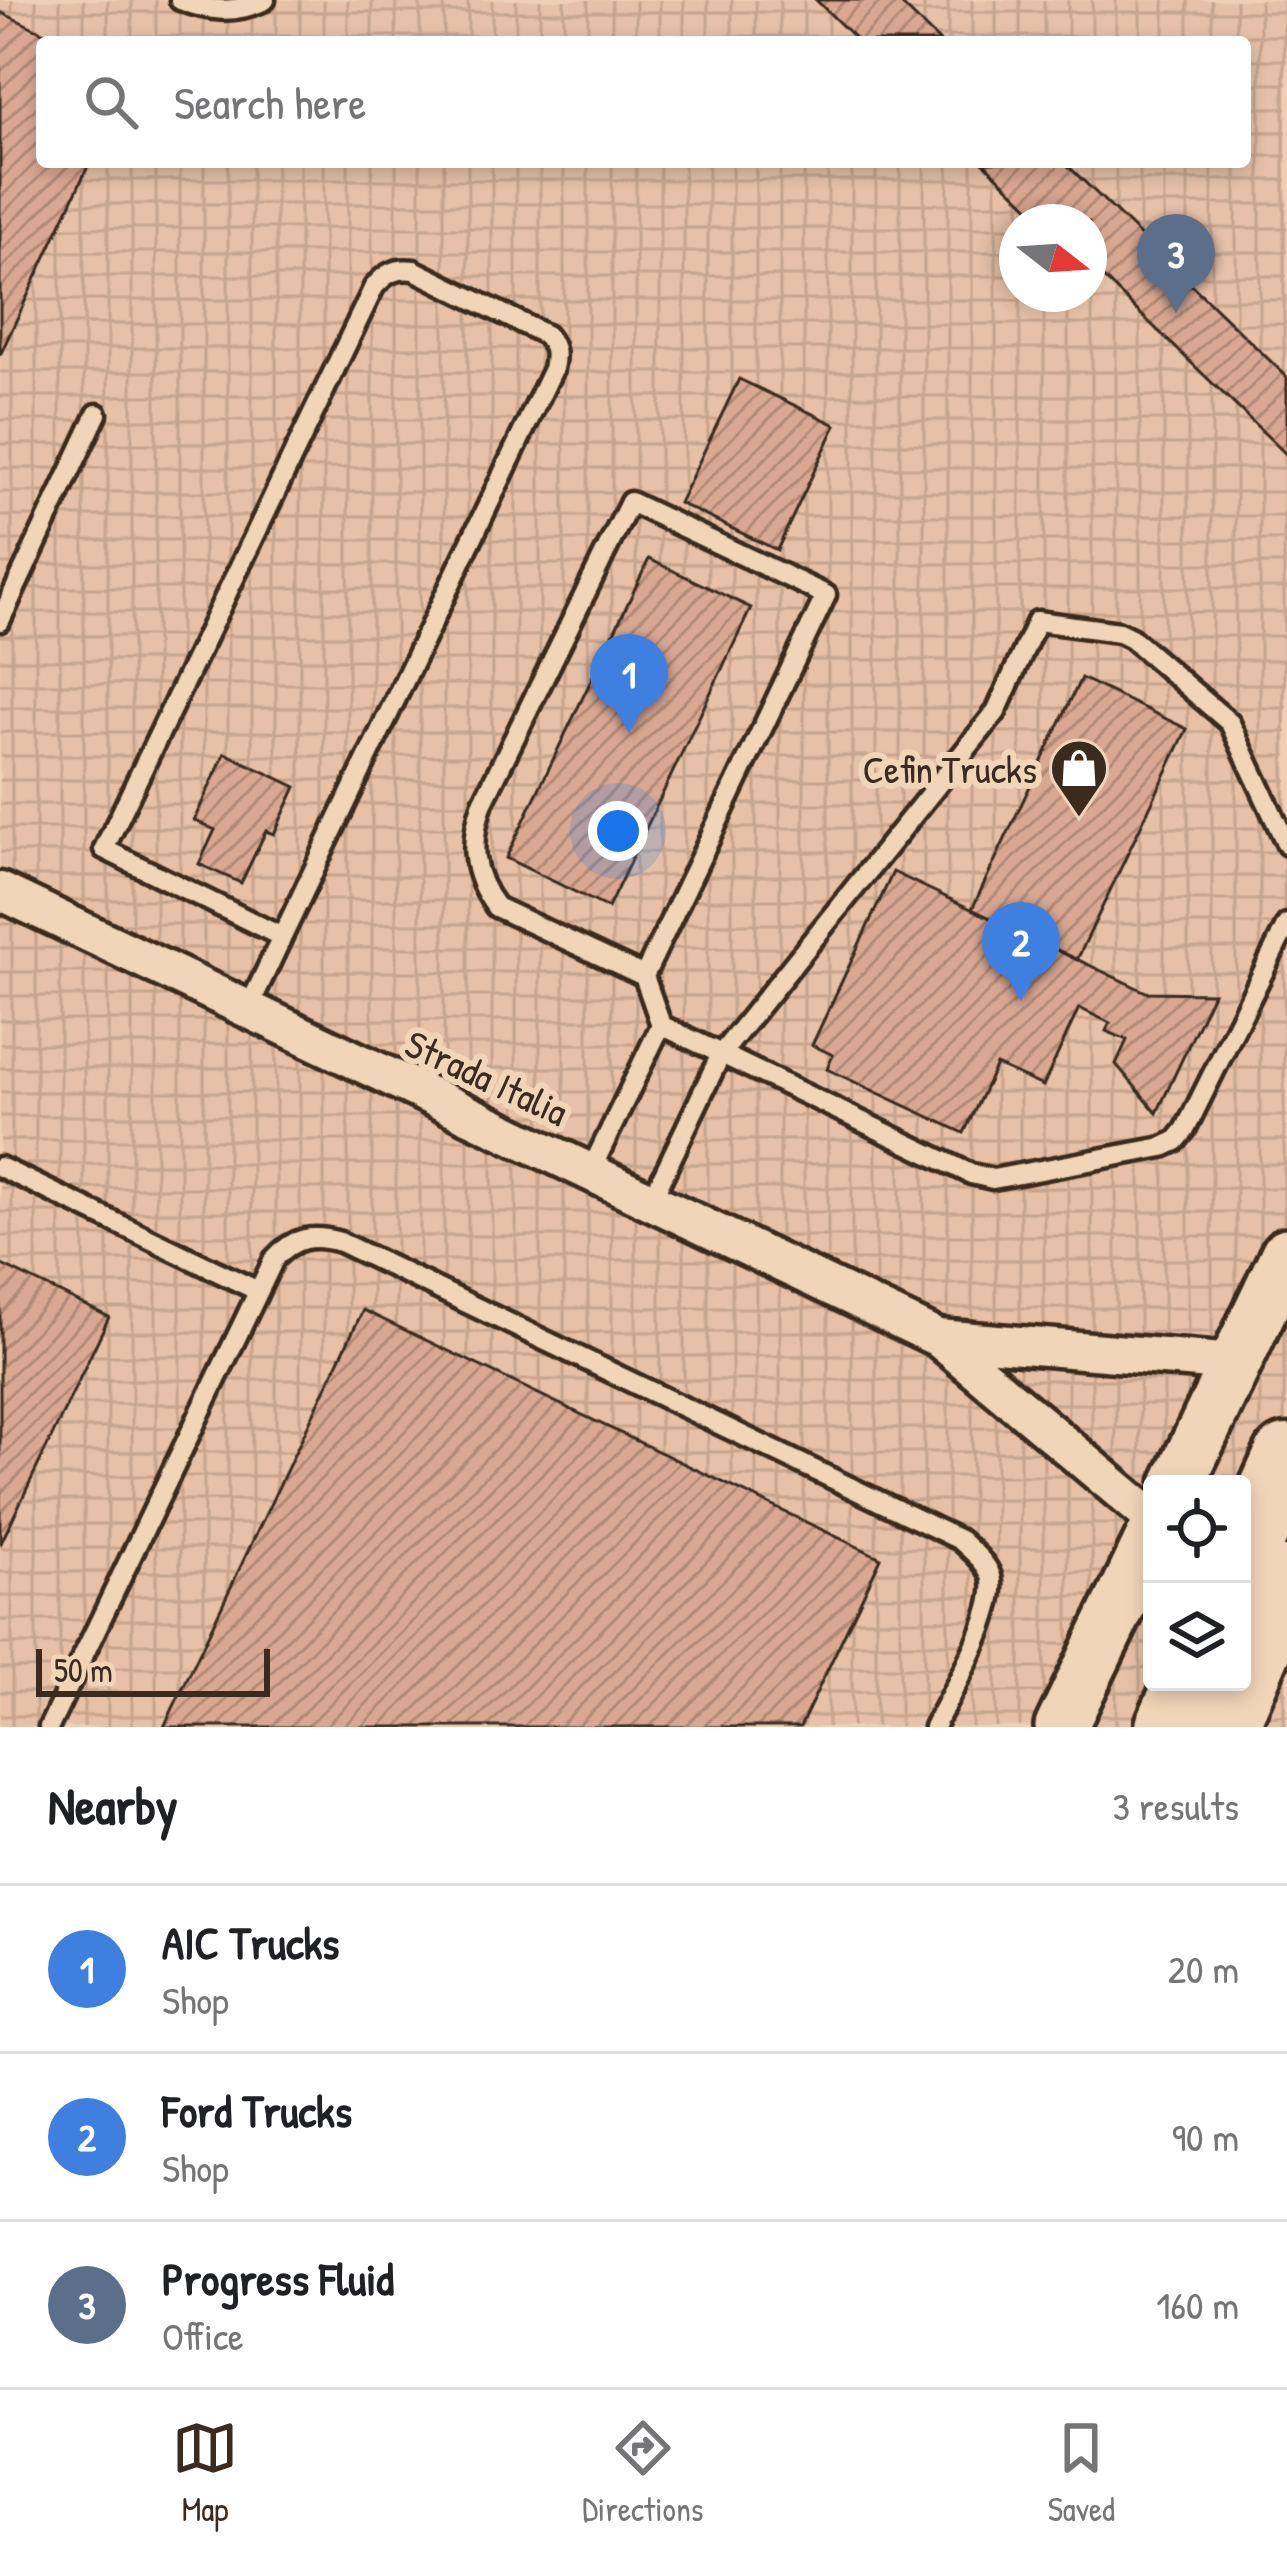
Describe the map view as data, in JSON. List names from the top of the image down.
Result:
{
  "streets": {
    "street": ["Strada Italia"]
  },
  "places": {
    "shop": ["Cefin Trucks"]
  },
  "scale_bar": "50 m",
  "north": "right",
  "page": {
    "search": "Search here",
    "pins": ["3", "1", "2"],
    "scale": "50 m",
    "heading": ["Nearby", "3 results"],
    "list": [
      {
        "mark": "1",
        "name": "AIC Trucks",
        "note": "Shop",
        "value": "20 m"
      },
      {
        "mark": "2",
        "name": "Ford Trucks",
        "note": "Shop",
        "value": "90 m"
      },
      {
        "mark": "3",
        "name": "Progress Fluid",
        "note": "Office",
        "value": "160 m"
      }
    ],
    "nav": ["Map", "Directions", "Saved"]
  }
}
